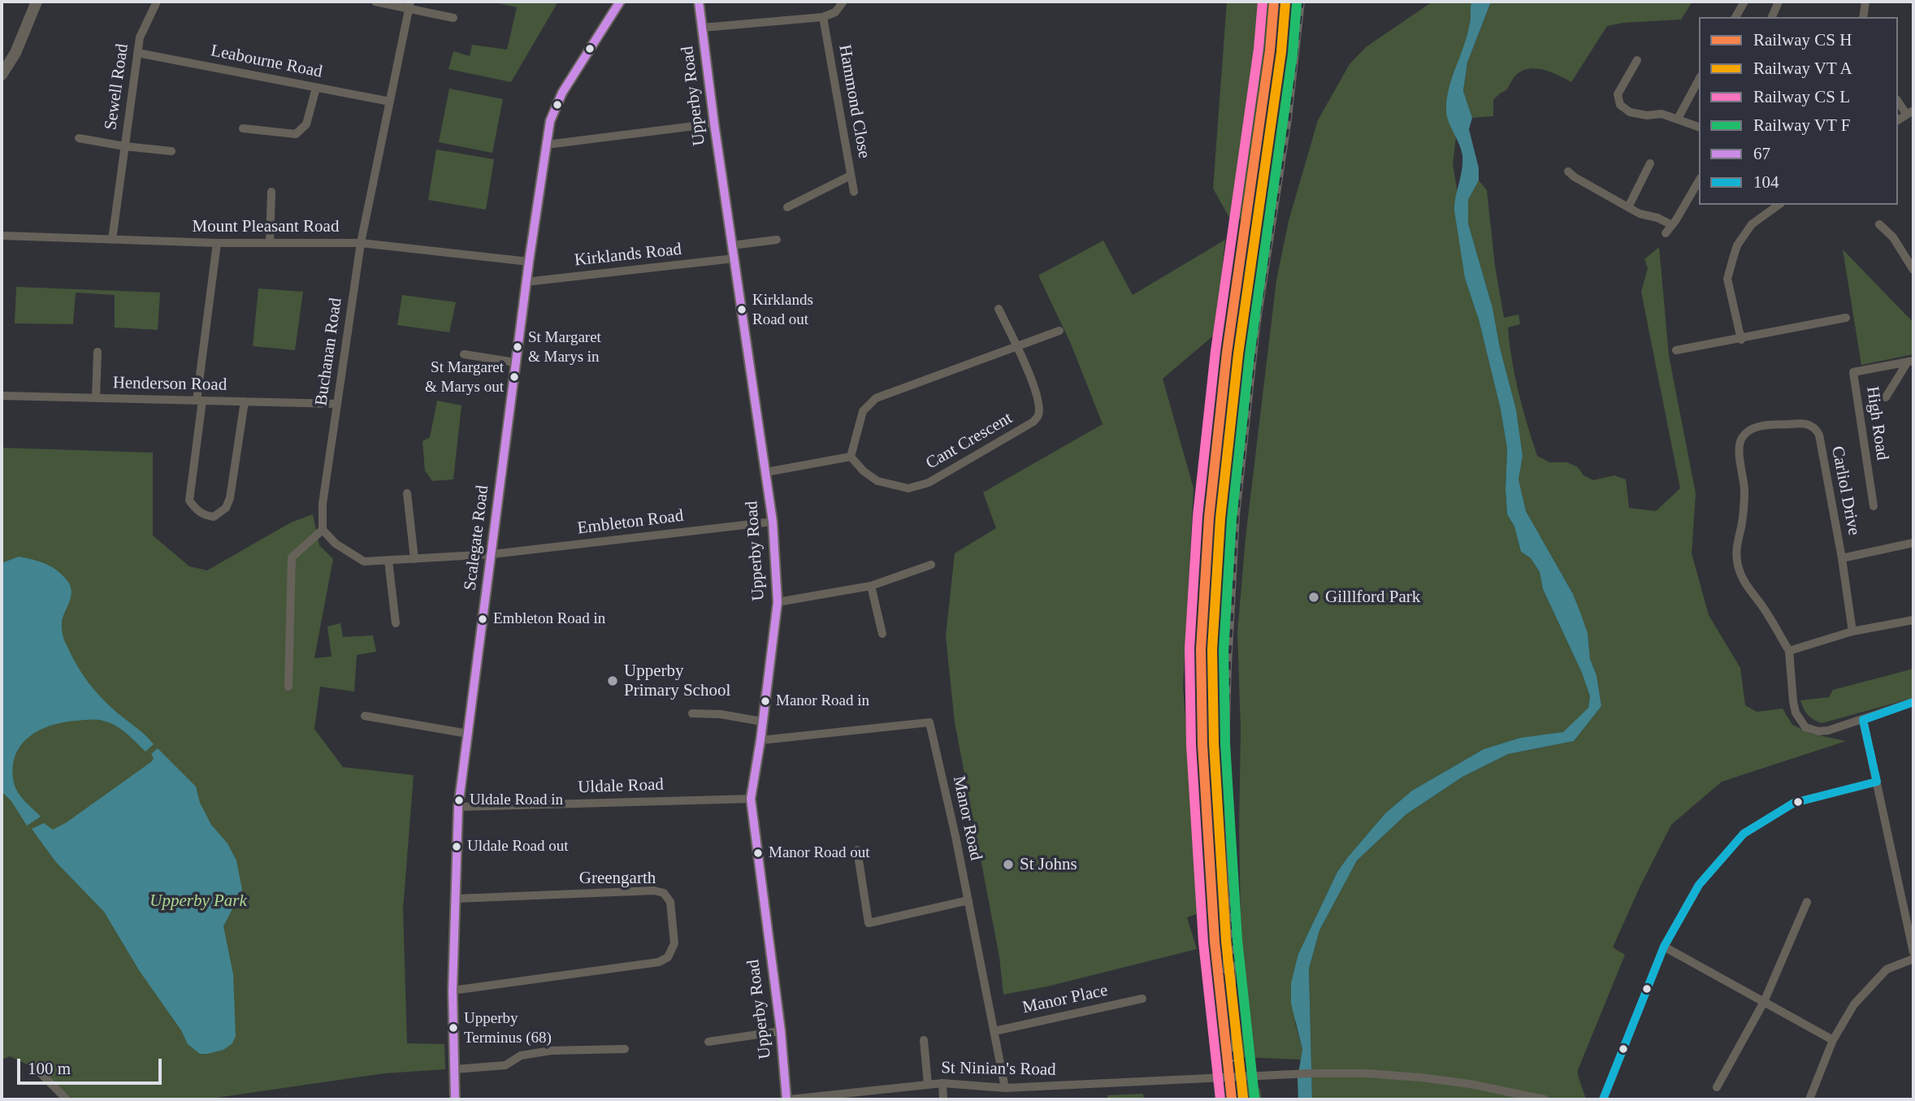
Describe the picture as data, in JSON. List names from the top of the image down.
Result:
{
  "streets": {
    "street": [
      "Leabourne Road",
      "Sewell Road",
      "Upperby Road",
      "Hammond Close",
      "Mount Pleasant Road",
      "Kirklands Road",
      "Buchanan Road",
      "Henderson Road",
      "High Road",
      "Cant Crescent",
      "Carliol Drive",
      "Embleton Road",
      "Scalegate Road",
      "Uldale Road",
      "Manor Road",
      "Greengarth",
      "Manor Place",
      "St Ninian's Road"
    ]
  },
  "crossings": [
    ["Leabourne Road", "Sewell Road"],
    ["Leabourne Road", "Buchanan Road"],
    ["Sewell Road", "Mount Pleasant Road"],
    ["Upperby Road", "Kirklands Road"],
    ["Upperby Road", "Embleton Road"],
    ["Upperby Road", "Uldale Road"],
    ["Upperby Road", "Manor Road"],
    ["Upperby Road", "St Ninian's Road"],
    ["Mount Pleasant Road", "Buchanan Road"],
    ["Mount Pleasant Road", "Scalegate Road"],
    ["Kirklands Road", "Scalegate Road"],
    ["Buchanan Road", "Henderson Road"],
    ["Embleton Road", "Scalegate Road"],
    ["Scalegate Road", "Uldale Road"],
    ["Scalegate Road", "Greengarth"],
    ["Manor Road", "Manor Place"],
    ["Manor Road", "St Ninian's Road"]
  ],
  "parks": ["Upperby Park"],
  "places": [
    "Kirklands Road out",
    "St Margaret & Marys in",
    "St Margaret & Marys out",
    "Gilllford Park",
    "Embleton Road in",
    "Upperby Primary School",
    "Manor Road in",
    "Uldale Road in",
    "Uldale Road out",
    "Manor Road out",
    "St Johns",
    "Upperby Terminus (68)"
  ],
  "lines": ["transit line 67", "transit line 104"],
  "legend": [
    "Railway CS H",
    "Railway VT A",
    "Railway CS L",
    "Railway VT F",
    "67",
    "104"
  ],
  "scale_bar": "100 m"
}
